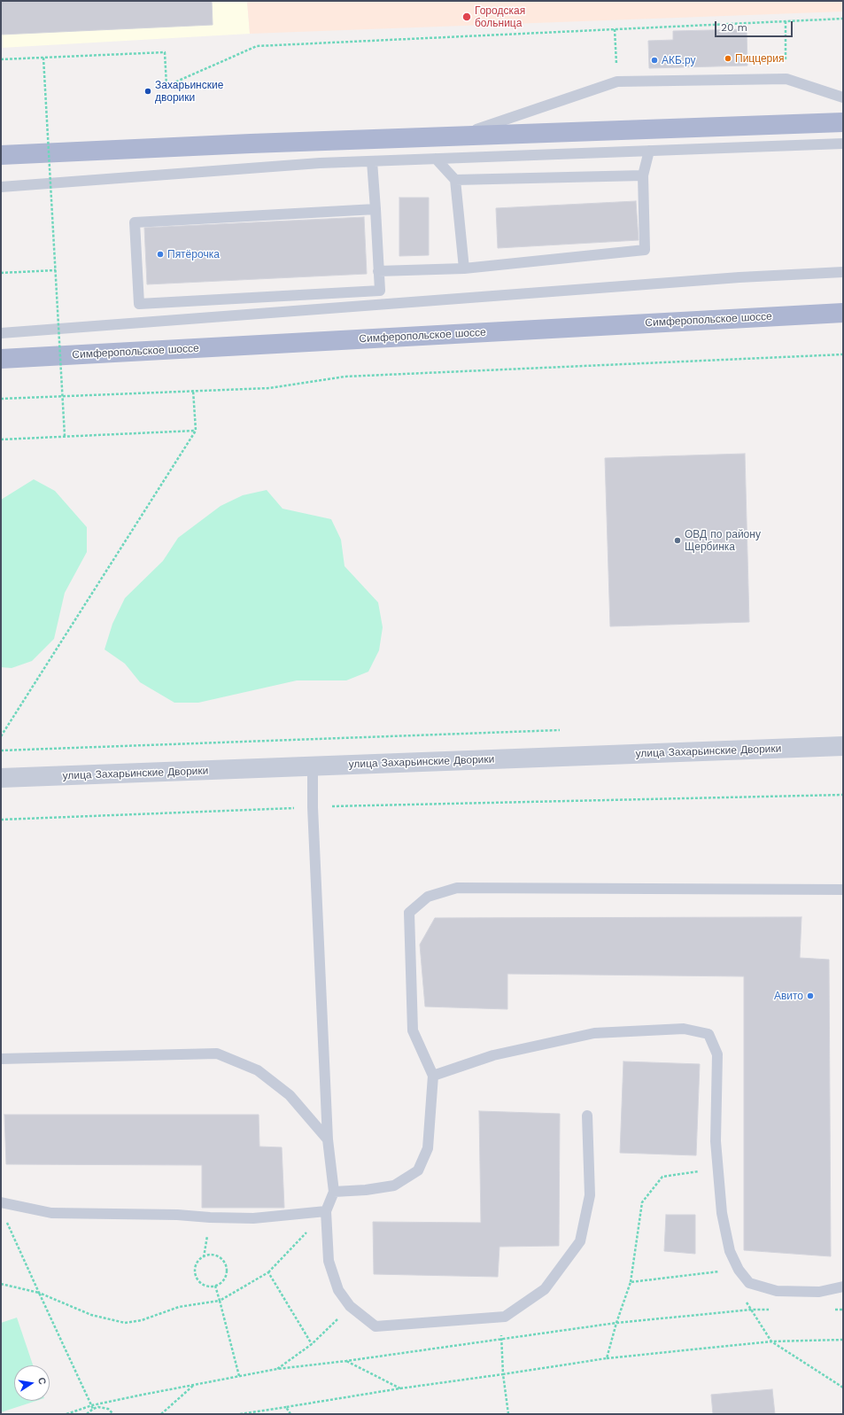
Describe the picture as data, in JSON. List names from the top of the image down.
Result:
{
  "streets": {
    "main road": ["Симферопольское шоссе"],
    "street": ["улица Захарьинские Дворики"]
  },
  "places": [
    "Городская больница",
    "Пиццерия",
    "АКБ.ру",
    "Захарьинские дворики",
    "Пятёрочка",
    "ОВД по району Щербинка",
    "Авито"
  ],
  "scale_bar": "20 m",
  "north": "right"
}
